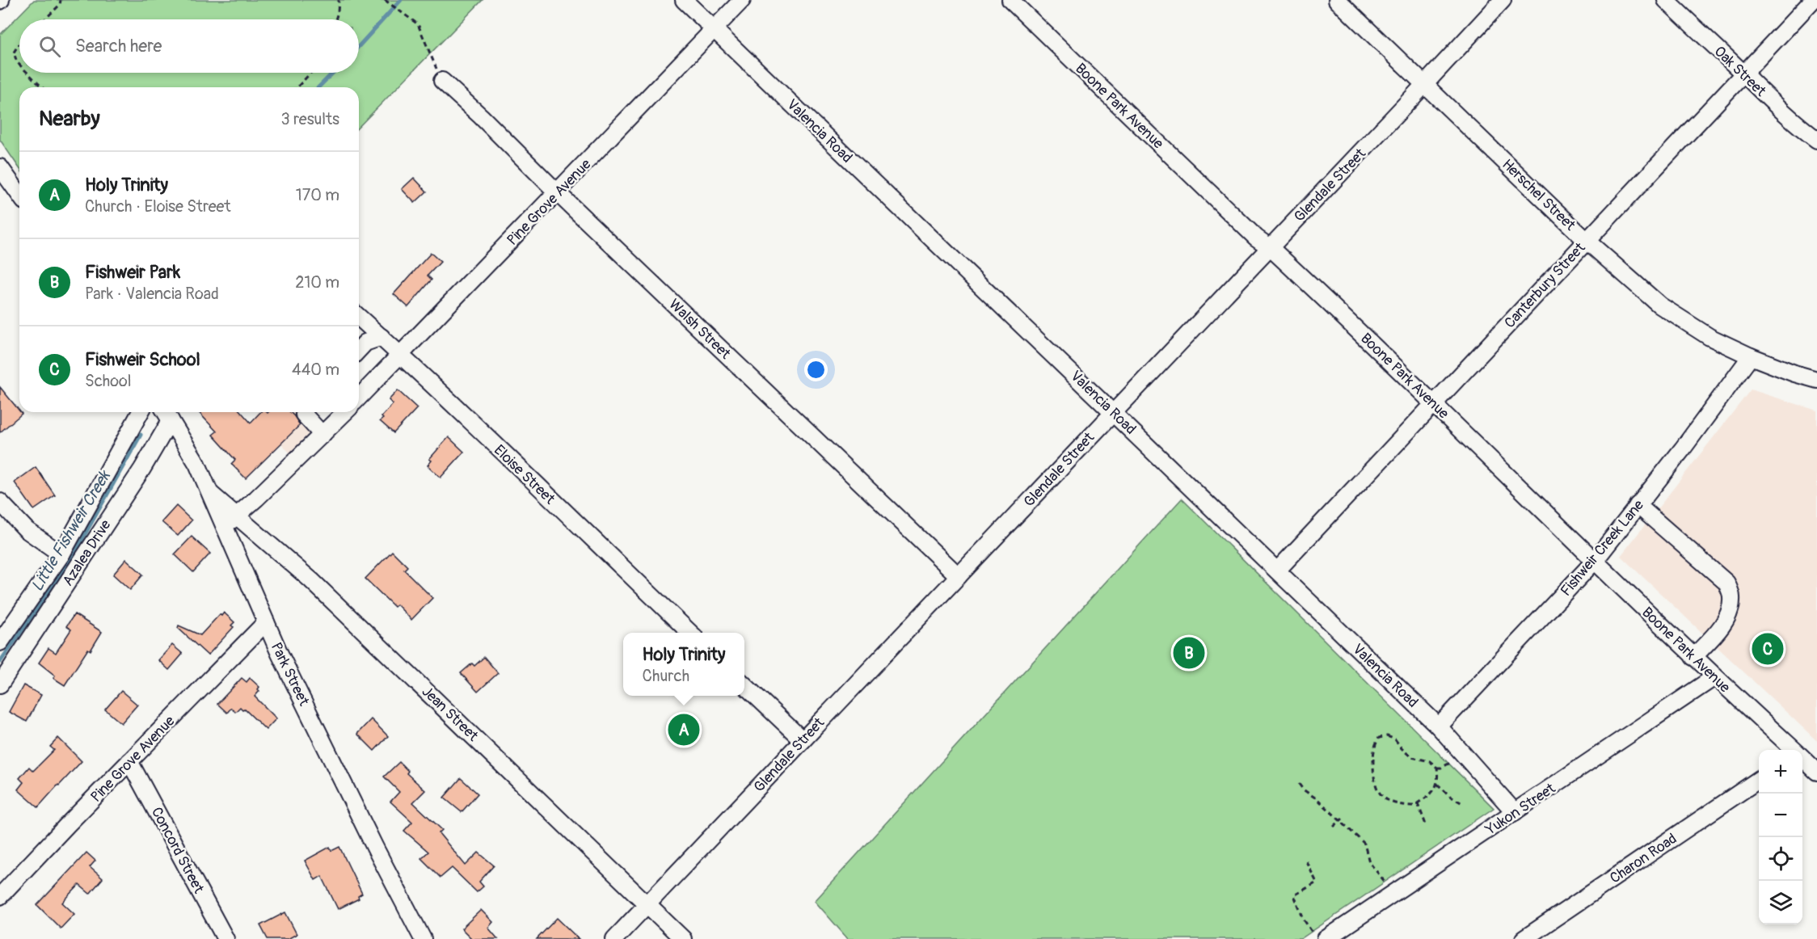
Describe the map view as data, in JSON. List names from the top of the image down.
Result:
{
  "streets": {
    "street": [
      "Oak Street",
      "Boone Park Avenue",
      "Valencia Road",
      "Glendale Street",
      "Herschel Street",
      "Pine Grove Avenue",
      "Canterbury Street",
      "Walsh Street",
      "Eloise Street",
      "Fishweir Creek Lane",
      "Azalea Drive",
      "Park Street",
      "Jean Street",
      "Yukon Street",
      "Concord Street",
      "Charon Road"
    ]
  },
  "crossings": [
    ["Oak Street", "Canterbury Street"],
    ["Boone Park Avenue", "Glendale Street"],
    ["Boone Park Avenue", "Canterbury Street"],
    ["Boone Park Avenue", "Fishweir Creek Lane"],
    ["Boone Park Avenue", "Yukon Street"],
    ["Valencia Road", "Glendale Street"],
    ["Valencia Road", "Pine Grove Avenue"],
    ["Valencia Road", "Canterbury Street"],
    ["Valencia Road", "Fishweir Creek Lane"],
    ["Valencia Road", "Yukon Street"],
    ["Glendale Street", "Herschel Street"],
    ["Glendale Street", "Walsh Street"],
    ["Glendale Street", "Jean Street"],
    ["Herschel Street", "Canterbury Street"],
    ["Herschel Street", "Fishweir Creek Lane"],
    ["Pine Grove Avenue", "Walsh Street"],
    ["Pine Grove Avenue", "Eloise Street"],
    ["Pine Grove Avenue", "Park Street"],
    ["Pine Grove Avenue", "Concord Street"],
    ["Azalea Drive", "Park Street"],
    ["Park Street", "Jean Street"]
  ],
  "water": ["Little Fishweir Creek"],
  "page": {
    "search": "Search here",
    "heading": ["Nearby", "3 results"],
    "list": [
      {
        "mark": "A",
        "name": "Holy Trinity",
        "note": "Church · Eloise Street",
        "value": "170 m"
      },
      {
        "mark": "B",
        "name": "Fishweir Park",
        "note": "Park · Valencia Road",
        "value": "210 m"
      },
      {
        "mark": "C",
        "name": "Fishweir School",
        "note": "School",
        "value": "440 m"
      }
    ],
    "pins": ["C", "B", "A"],
    "popup": ["Holy Trinity", "Church"],
    "map_buttons": ["+", "−"]
  }
}
